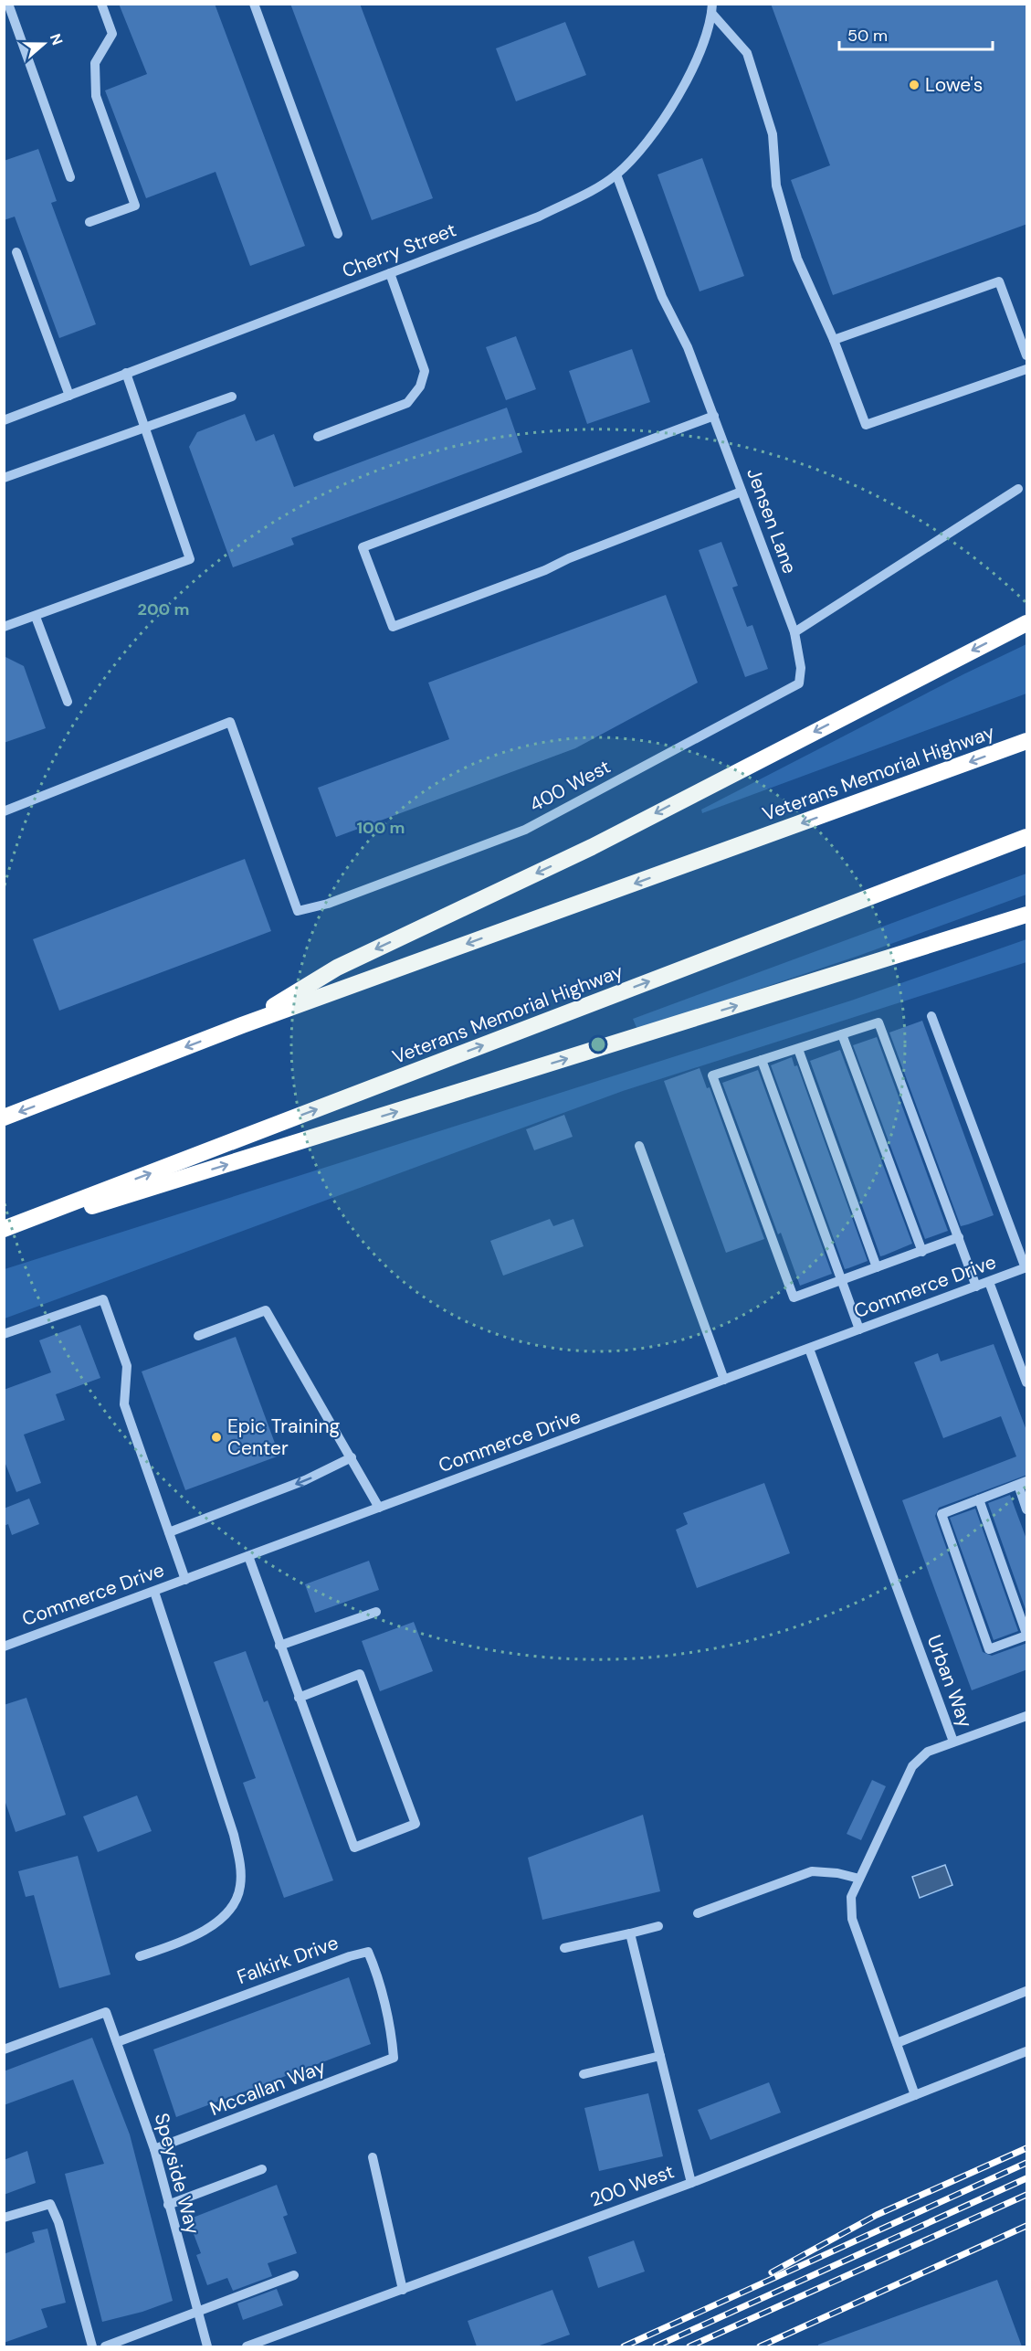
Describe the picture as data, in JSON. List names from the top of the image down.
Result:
{
  "streets": {
    "highway": ["Veterans Memorial Highway"],
    "street": [
      "Cherry Street",
      "Jensen Lane",
      "400 West",
      "Commerce Drive",
      "Urban Way",
      "Falkirk Drive",
      "Mccallan Way",
      "Speyside Way",
      "200 West"
    ]
  },
  "crossings": [
    ["Cherry Street", "Jensen Lane"],
    ["Jensen Lane", "400 West"],
    ["Commerce Drive", "Urban Way"],
    ["Urban Way", "200 West"],
    ["Falkirk Drive", "Mccallan Way"],
    ["Falkirk Drive", "Speyside Way"],
    ["Mccallan Way", "Speyside Way"]
  ],
  "places": ["Lowe's", "Epic Training Center"],
  "scale_bar": "50 m",
  "north": "right",
  "rings": ["200 m", "100 m"]
}
